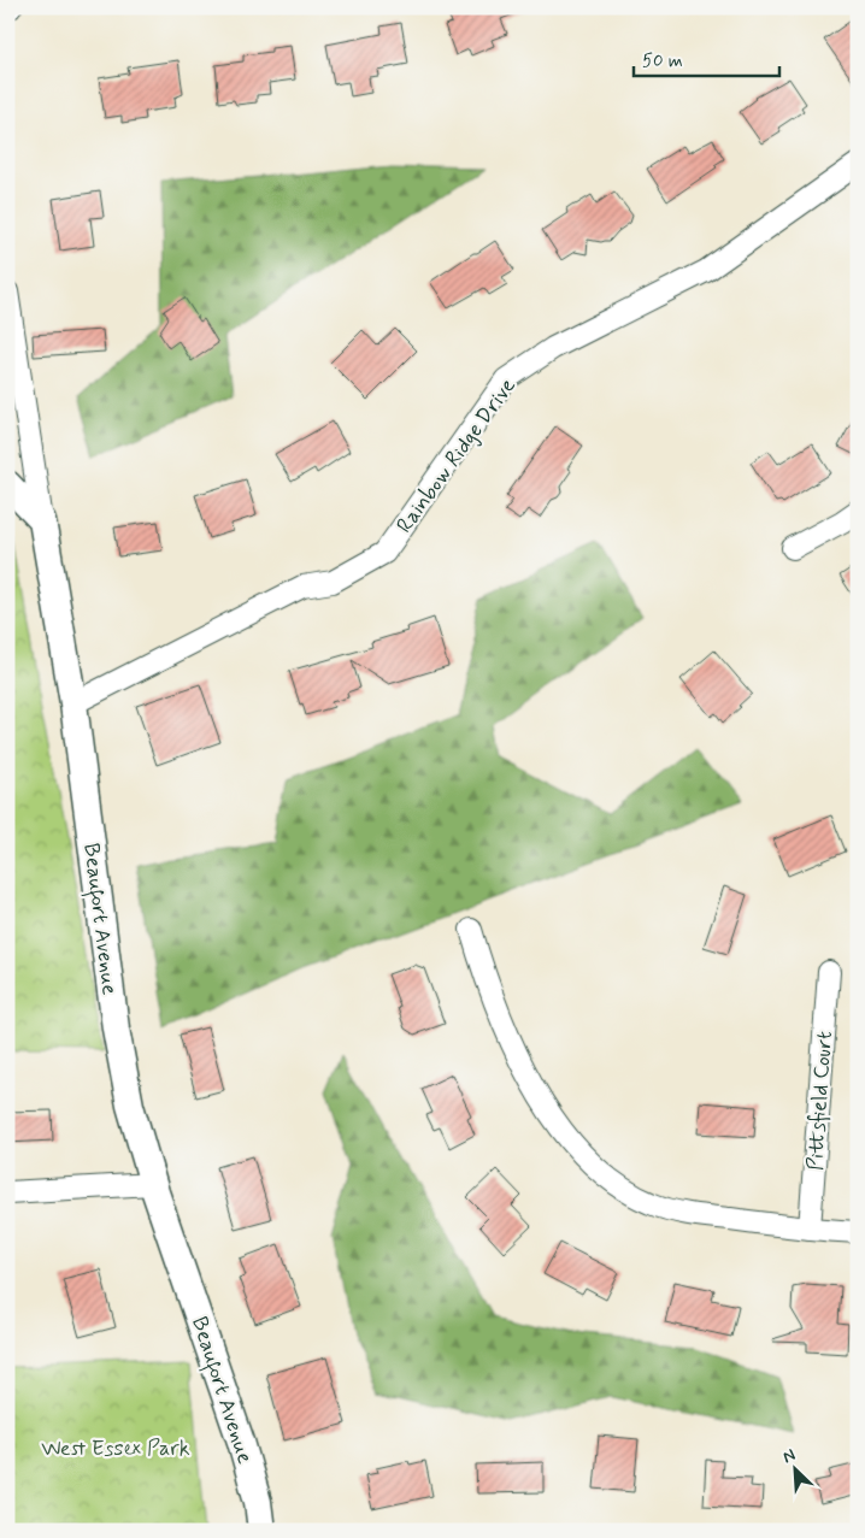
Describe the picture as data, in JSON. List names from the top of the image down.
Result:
{
  "streets": {
    "street": ["Rainbow Ridge Drive", "Beaufort Avenue", "Pittsfield Court"]
  },
  "crossings": [
    ["Rainbow Ridge Drive", "Beaufort Avenue"]
  ],
  "parks": ["West Essex Park"],
  "scale_bar": "50 m",
  "north": "top left"
}
